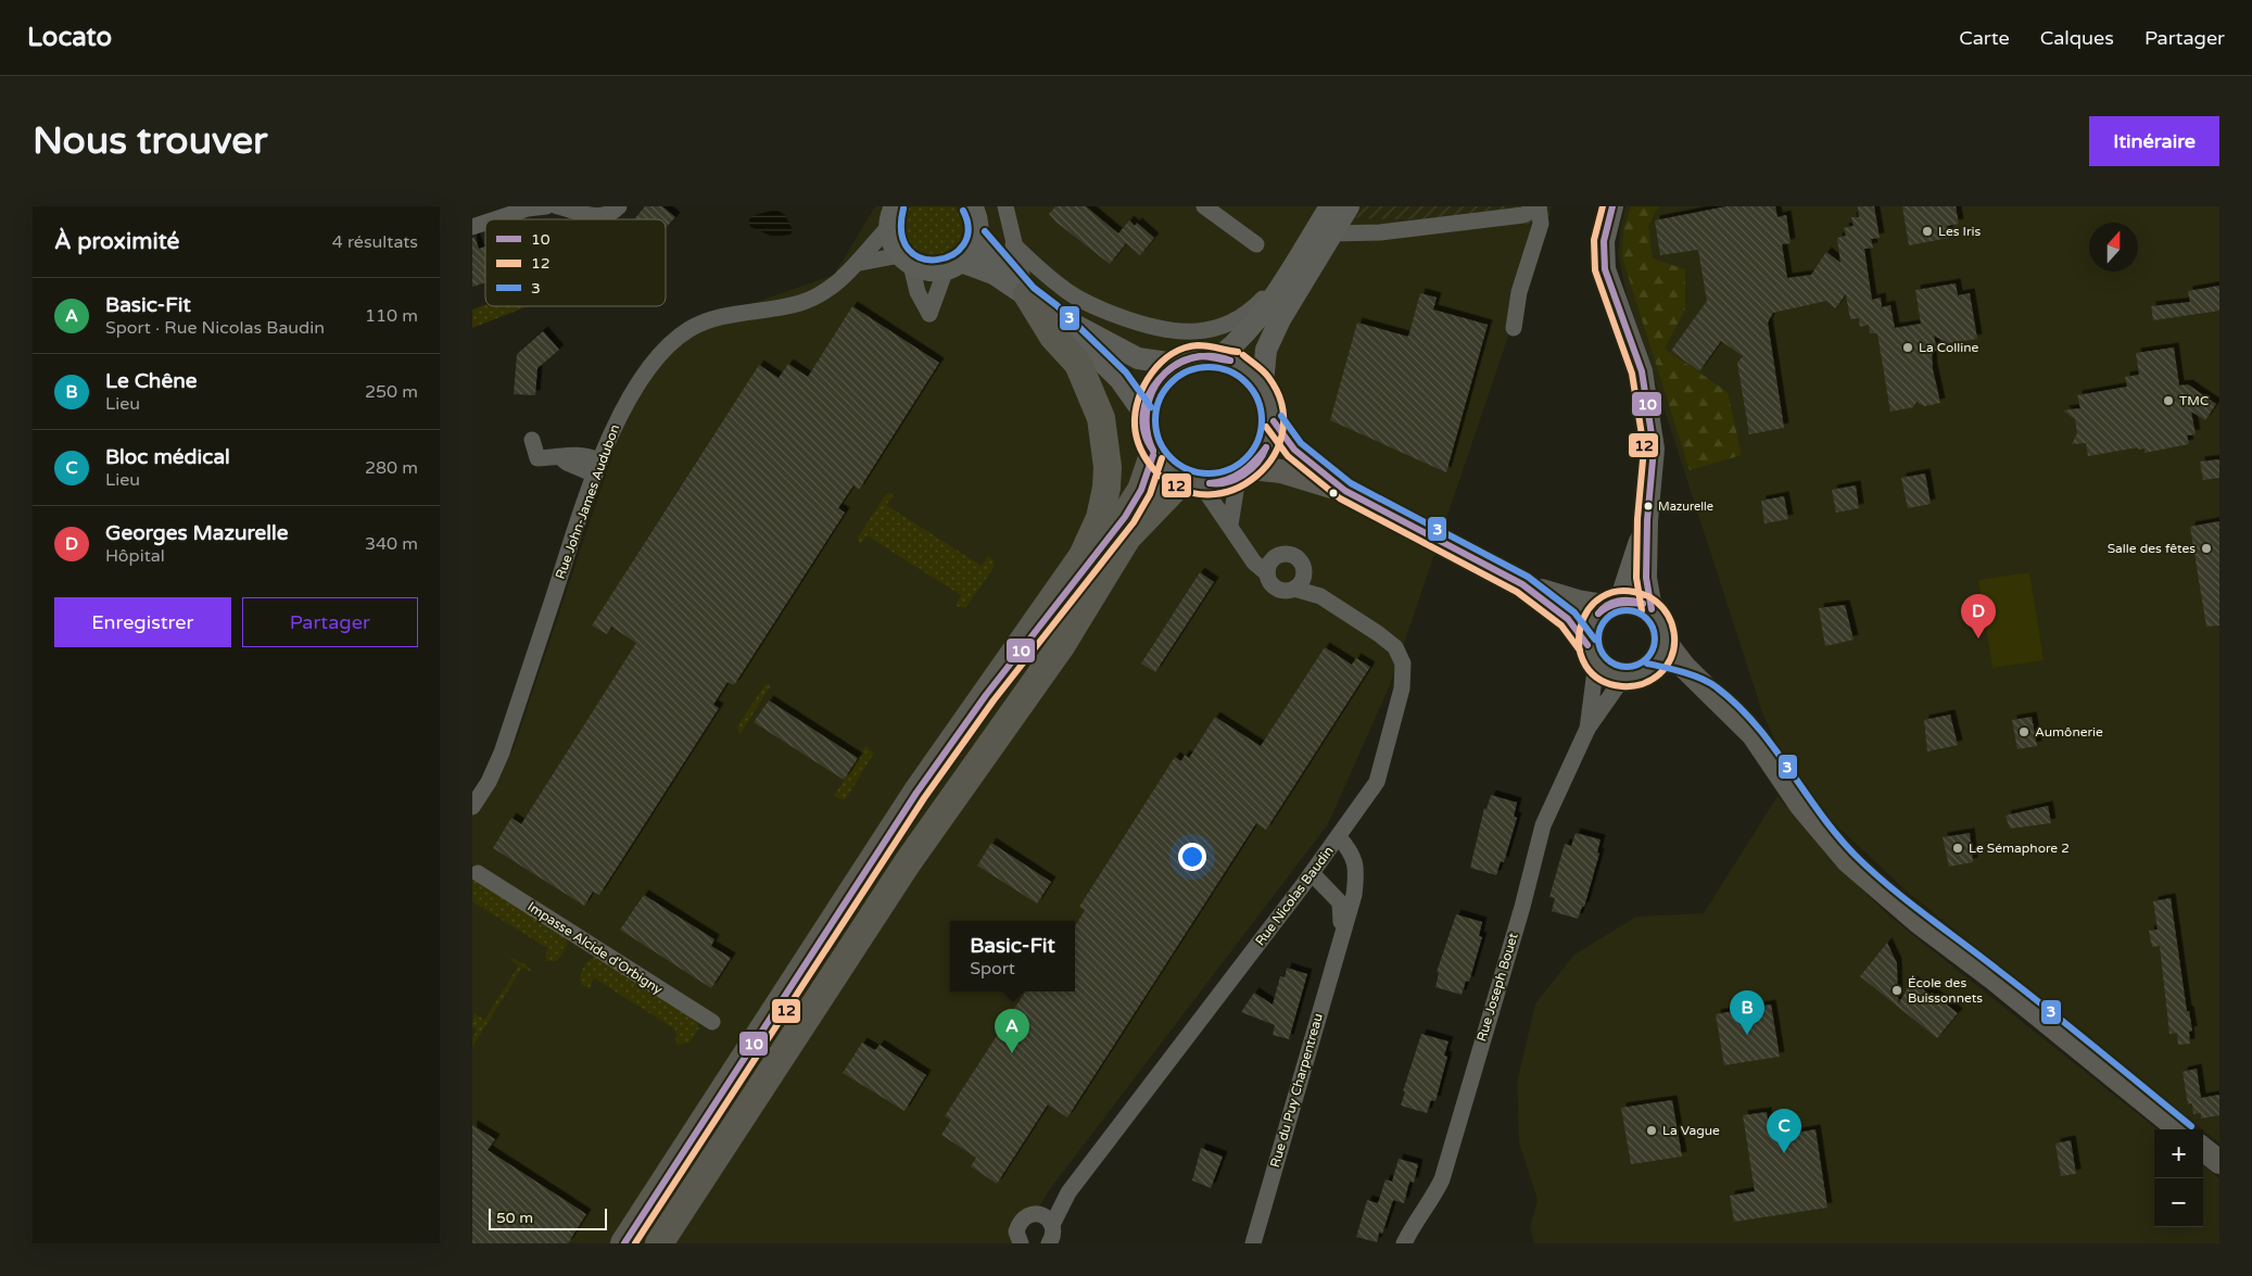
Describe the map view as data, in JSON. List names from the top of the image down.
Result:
{
  "streets": {
    "street": [
      "Rue John-James Audubon",
      "Rue Nicolas Baudin",
      "Impasse Alcide d'Orbigny",
      "Rue Joseph Bouet",
      "Rue du Puy Charpentreau"
    ]
  },
  "crossings": [
    ["Rue Nicolas Baudin", "Rue du Puy Charpentreau"]
  ],
  "places": [
    "Les Iris",
    "La Colline",
    "TMC",
    "Mazurelle",
    "Salle des fêtes",
    "Aumônerie",
    "Le Sémaphore 2",
    "École des Buissonnets",
    "La Vague"
  ],
  "lines": ["transit line 10", "transit line 12", "transit line 3"],
  "legend": ["10", "12", "3"],
  "scale_bar": "50 m",
  "north": "top",
  "page": {
    "header": "Locato",
    "nav": ["Carte", "Calques", "Partager"],
    "buttons": [
      "Itinéraire",
      ["Enregistrer", "Partager"]
    ],
    "title": "Nous trouver",
    "heading": ["À proximité", "4 résultats"],
    "list": [
      {
        "mark": "A",
        "name": "Basic-Fit",
        "note": "Sport · Rue Nicolas Baudin",
        "value": "110 m"
      },
      {
        "mark": "B",
        "name": "Le Chêne",
        "note": "Lieu",
        "value": "250 m"
      },
      {
        "mark": "C",
        "name": "Bloc médical",
        "note": "Lieu",
        "value": "280 m"
      },
      {
        "mark": "D",
        "name": "Georges Mazurelle",
        "note": "Hôpital",
        "value": "340 m"
      }
    ],
    "pins": [
      "D",
      "B",
      "A",
      "C"
    ],
    "popup": ["Basic-Fit", "Sport"],
    "map_buttons": ["+", "−"],
    "scale": "50 m"
  }
}
